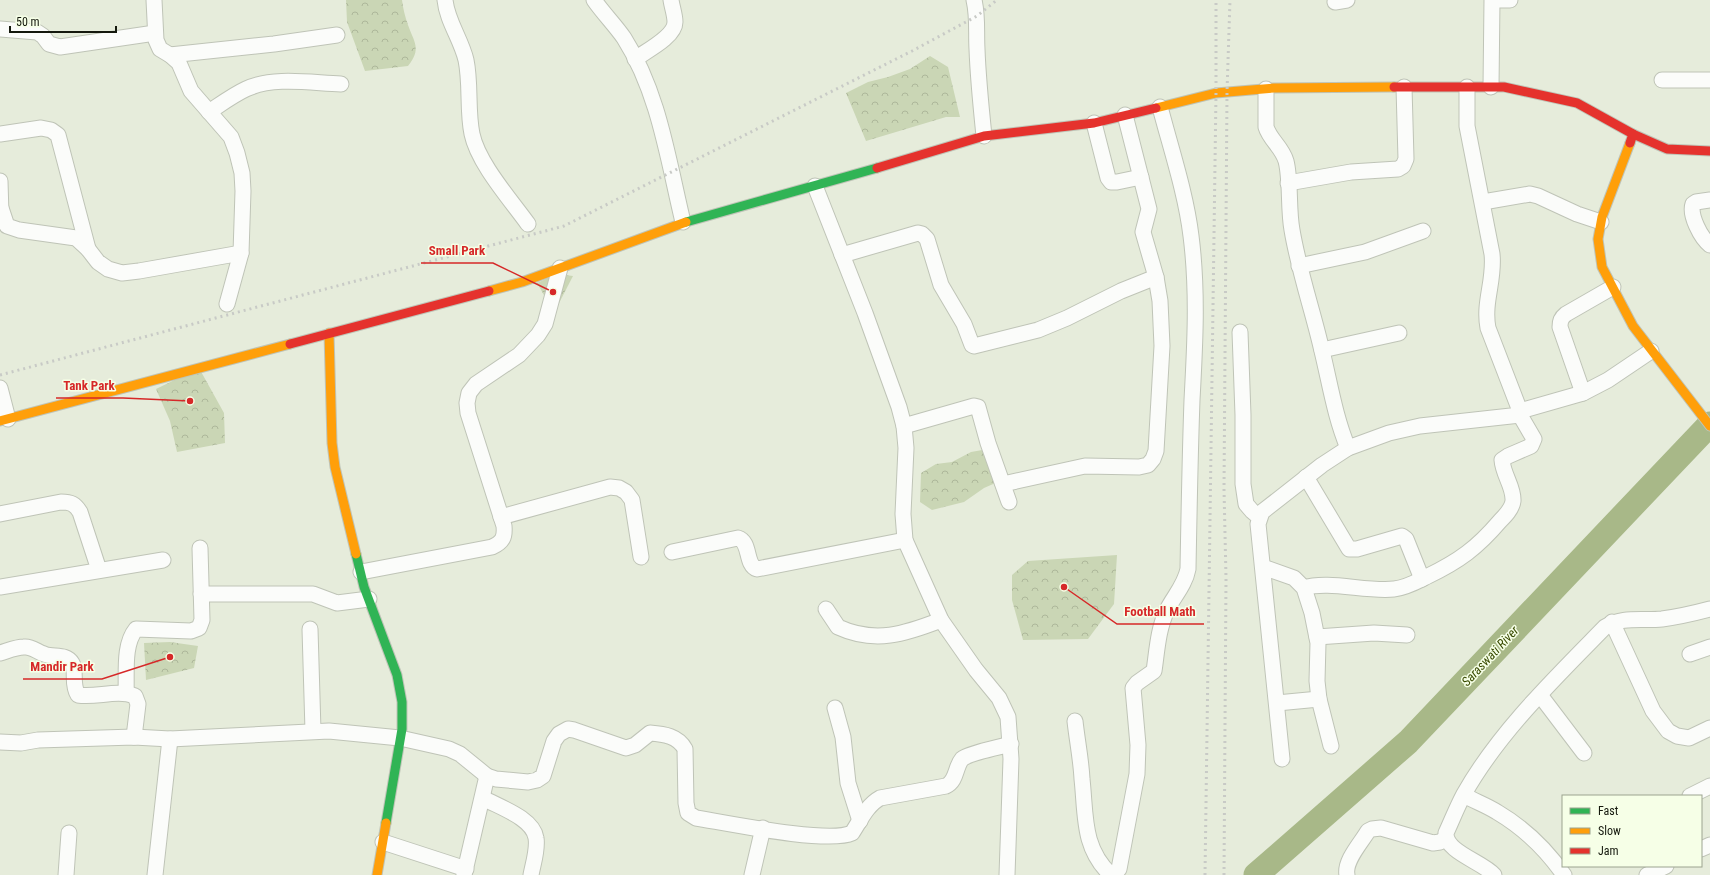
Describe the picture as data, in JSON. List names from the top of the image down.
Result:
{
  "water": ["Saraswati River"],
  "places": [
    "Small Park",
    "Tank Park",
    "Football Math",
    "Mandir Park"
  ],
  "legend": ["Fast", "Slow", "Jam"],
  "scale_bar": "50 m"
}
